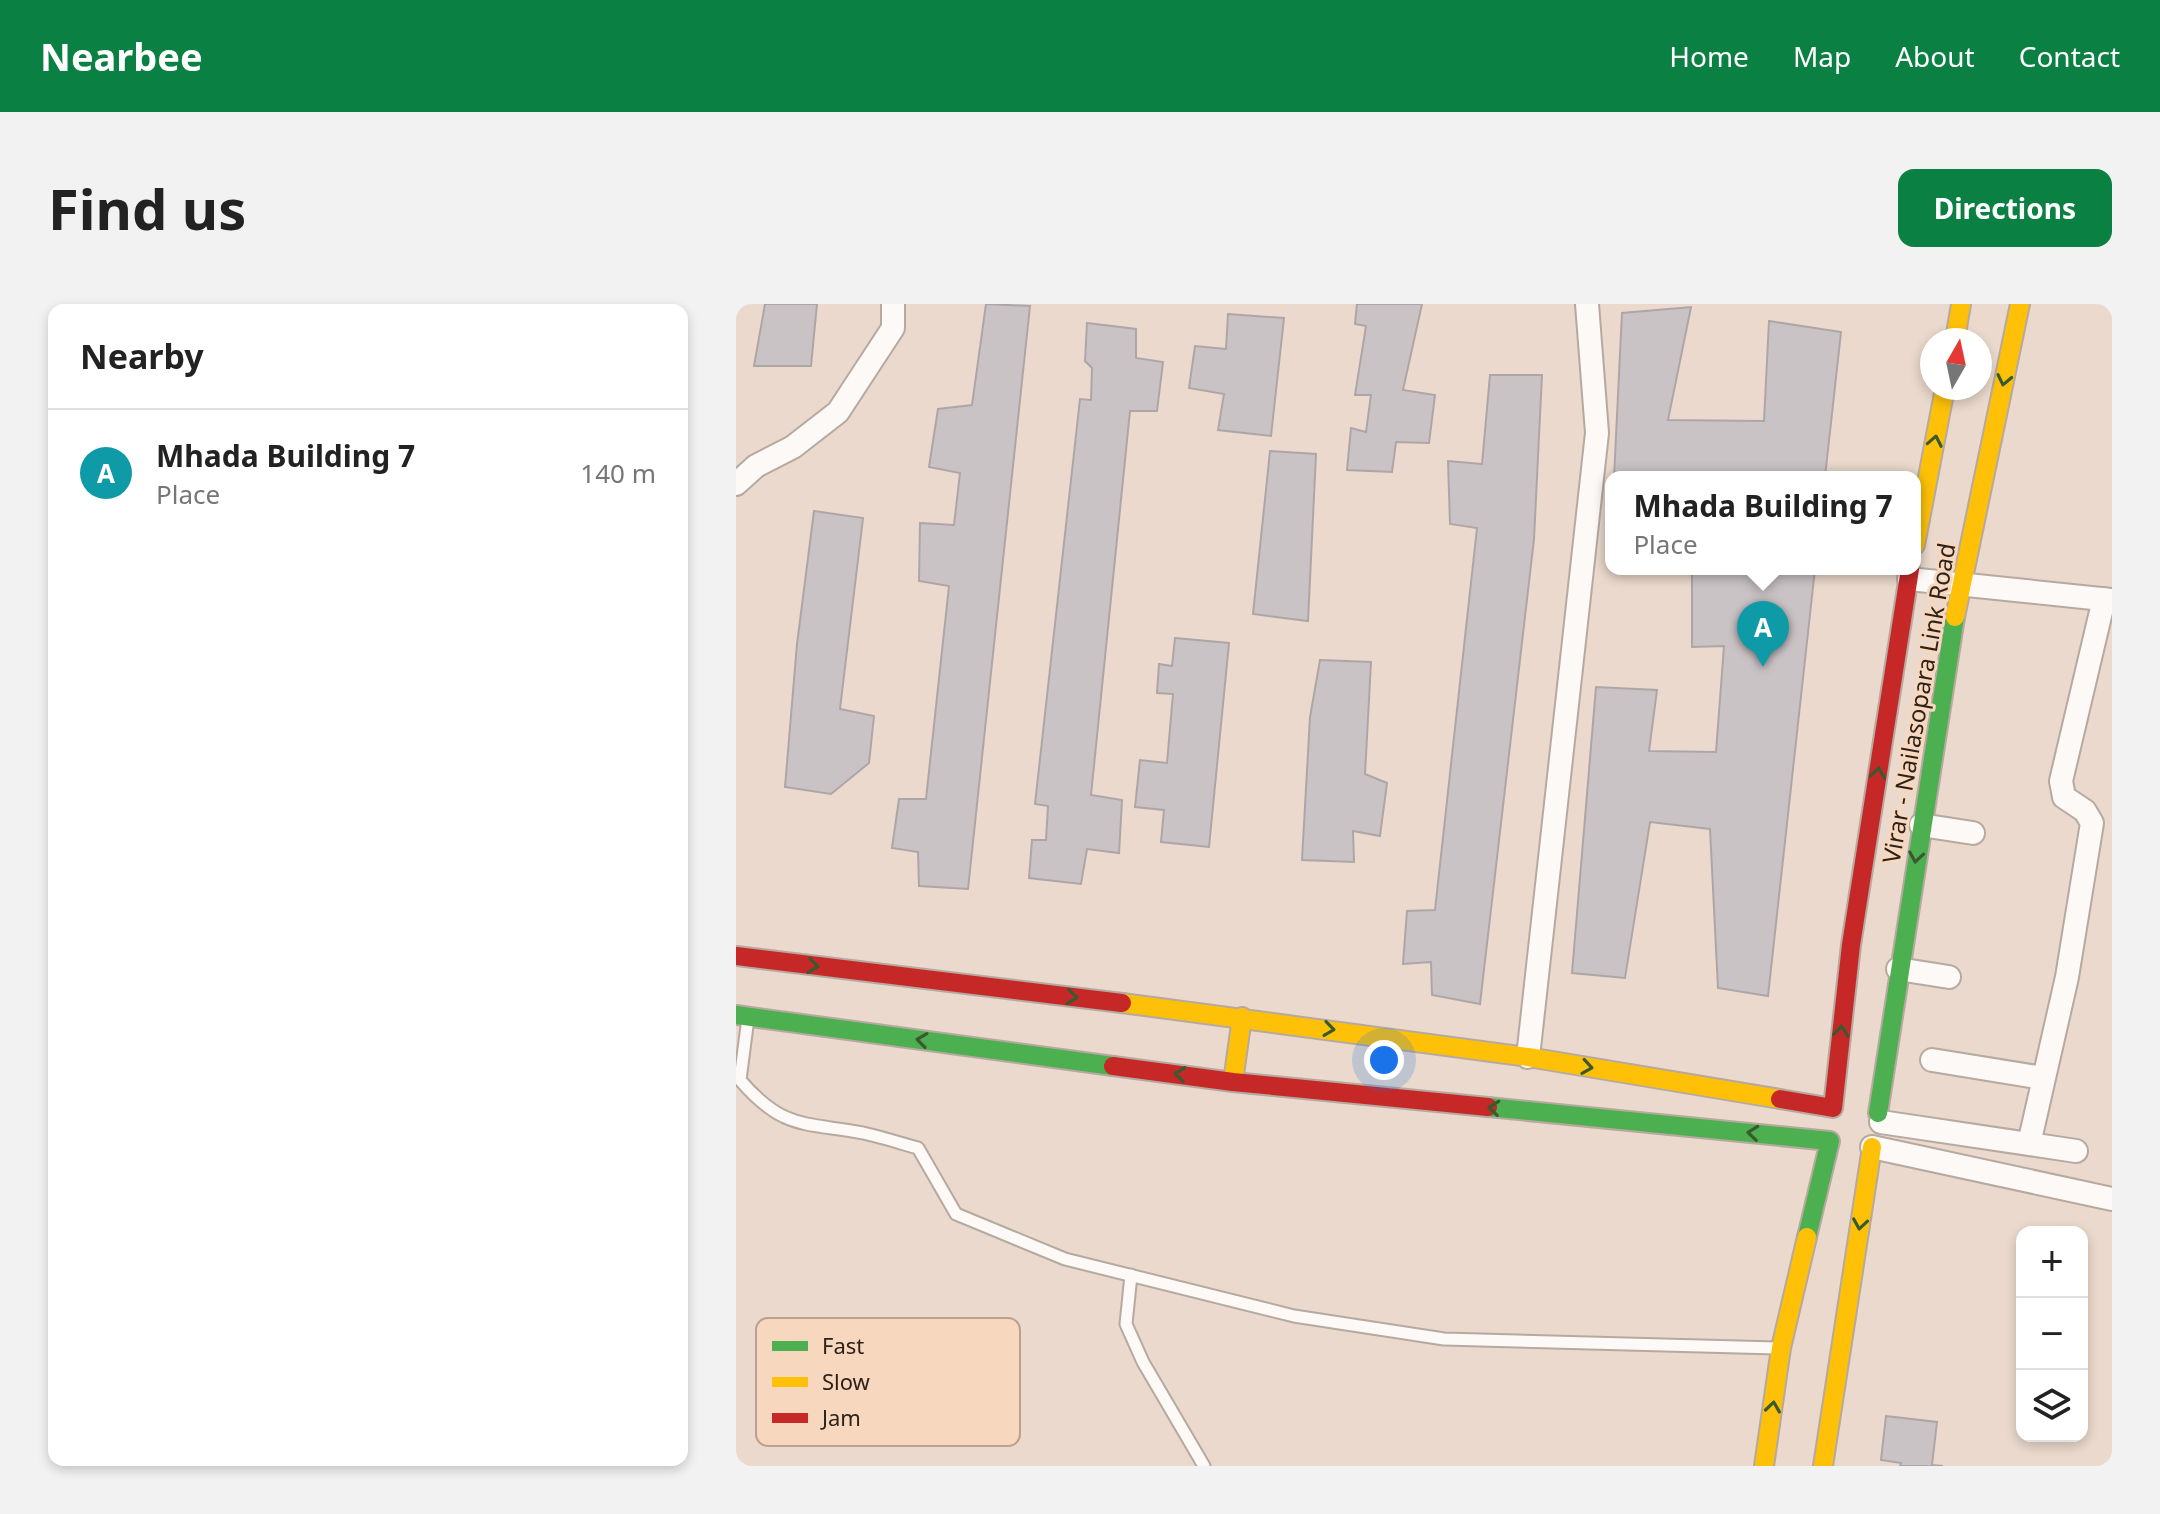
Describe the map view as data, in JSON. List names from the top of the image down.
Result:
{
  "streets": {
    "street": ["Virar - Nailasopara Link Road"]
  },
  "legend": ["Fast", "Slow", "Jam"],
  "north": "top",
  "page": {
    "header": "Nearbee",
    "nav": [
      "Home",
      "Map",
      "About",
      "Contact"
    ],
    "buttons": "Directions",
    "title": "Find us",
    "heading": "Nearby",
    "list": [
      {
        "mark": "A",
        "name": "Mhada Building 7",
        "note": "Place",
        "value": "140 m"
      }
    ],
    "popup": ["Mhada Building 7", "Place"],
    "pins": "A",
    "map_buttons": ["+", "−"]
  }
}
